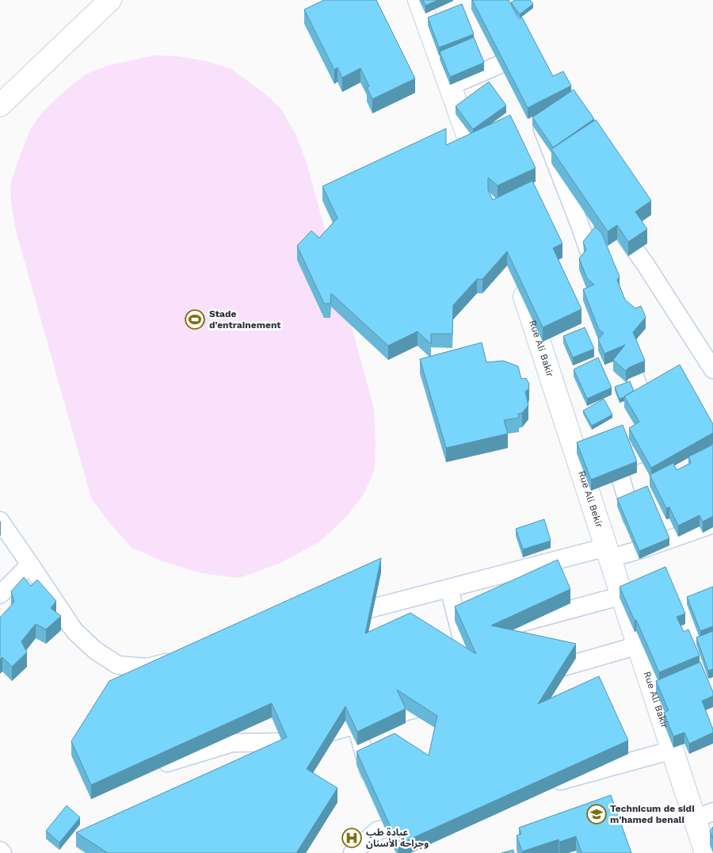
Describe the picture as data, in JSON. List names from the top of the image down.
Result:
{
  "streets": {
    "street": ["Rue Ali Bakir", "Rue Ali Bekir"]
  },
  "crossings": [
    ["Rue Ali Bakir", "Rue Ali Bekir"]
  ],
  "places": {
    "sports": ["Stade d'entrainement"],
    "school or university": ["Technicum de sidi m'hamed benali"],
    "hospital": ["عيادة طب وجراحة الأسنان"]
  }
}
